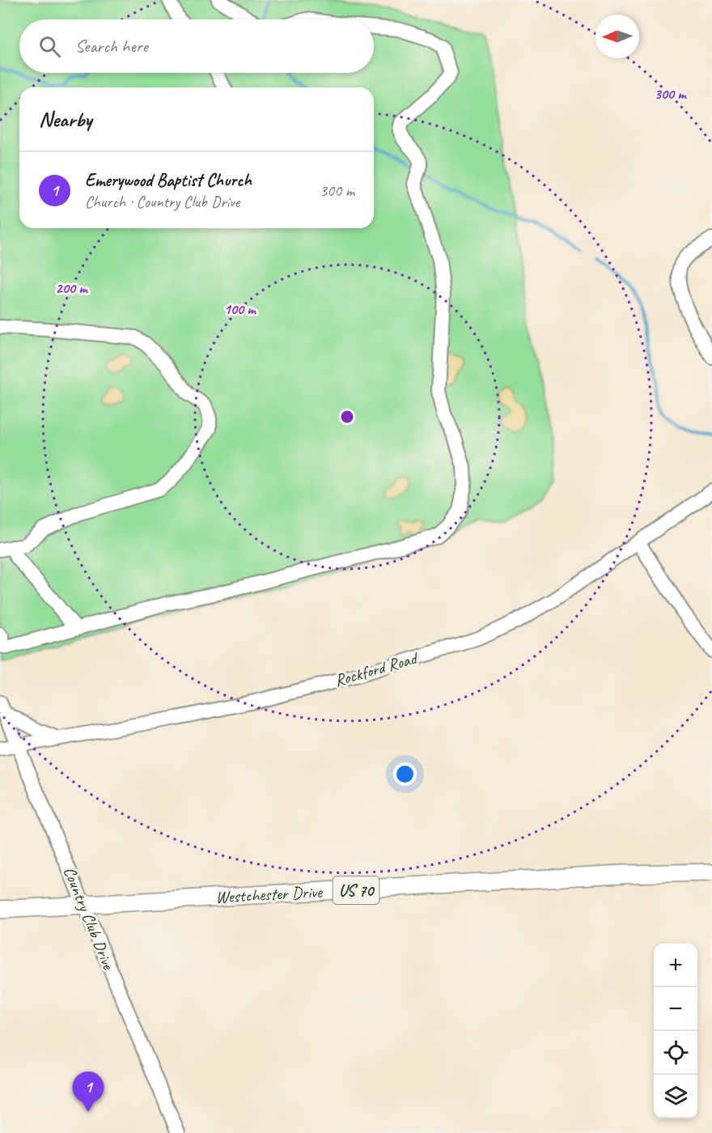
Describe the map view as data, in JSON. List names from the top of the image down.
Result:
{
  "streets": {
    "main road": ["US 70", "Westchester Drive"],
    "street": ["Rockford Road", "Country Club Drive"]
  },
  "crossings": [
    ["Rockford Road", "Country Club Drive"],
    ["Westchester Drive", "Country Club Drive"]
  ],
  "north": "left",
  "page": {
    "search": "Search here",
    "heading": "Nearby",
    "list": [
      {
        "mark": "1",
        "name": "Emerywood Baptist Church",
        "note": "Church · Country Club Drive",
        "value": "300 m"
      }
    ],
    "map_buttons": ["+", "−"],
    "pins": "1"
  },
  "rings": ["300 m", "200 m", "100 m"]
}
